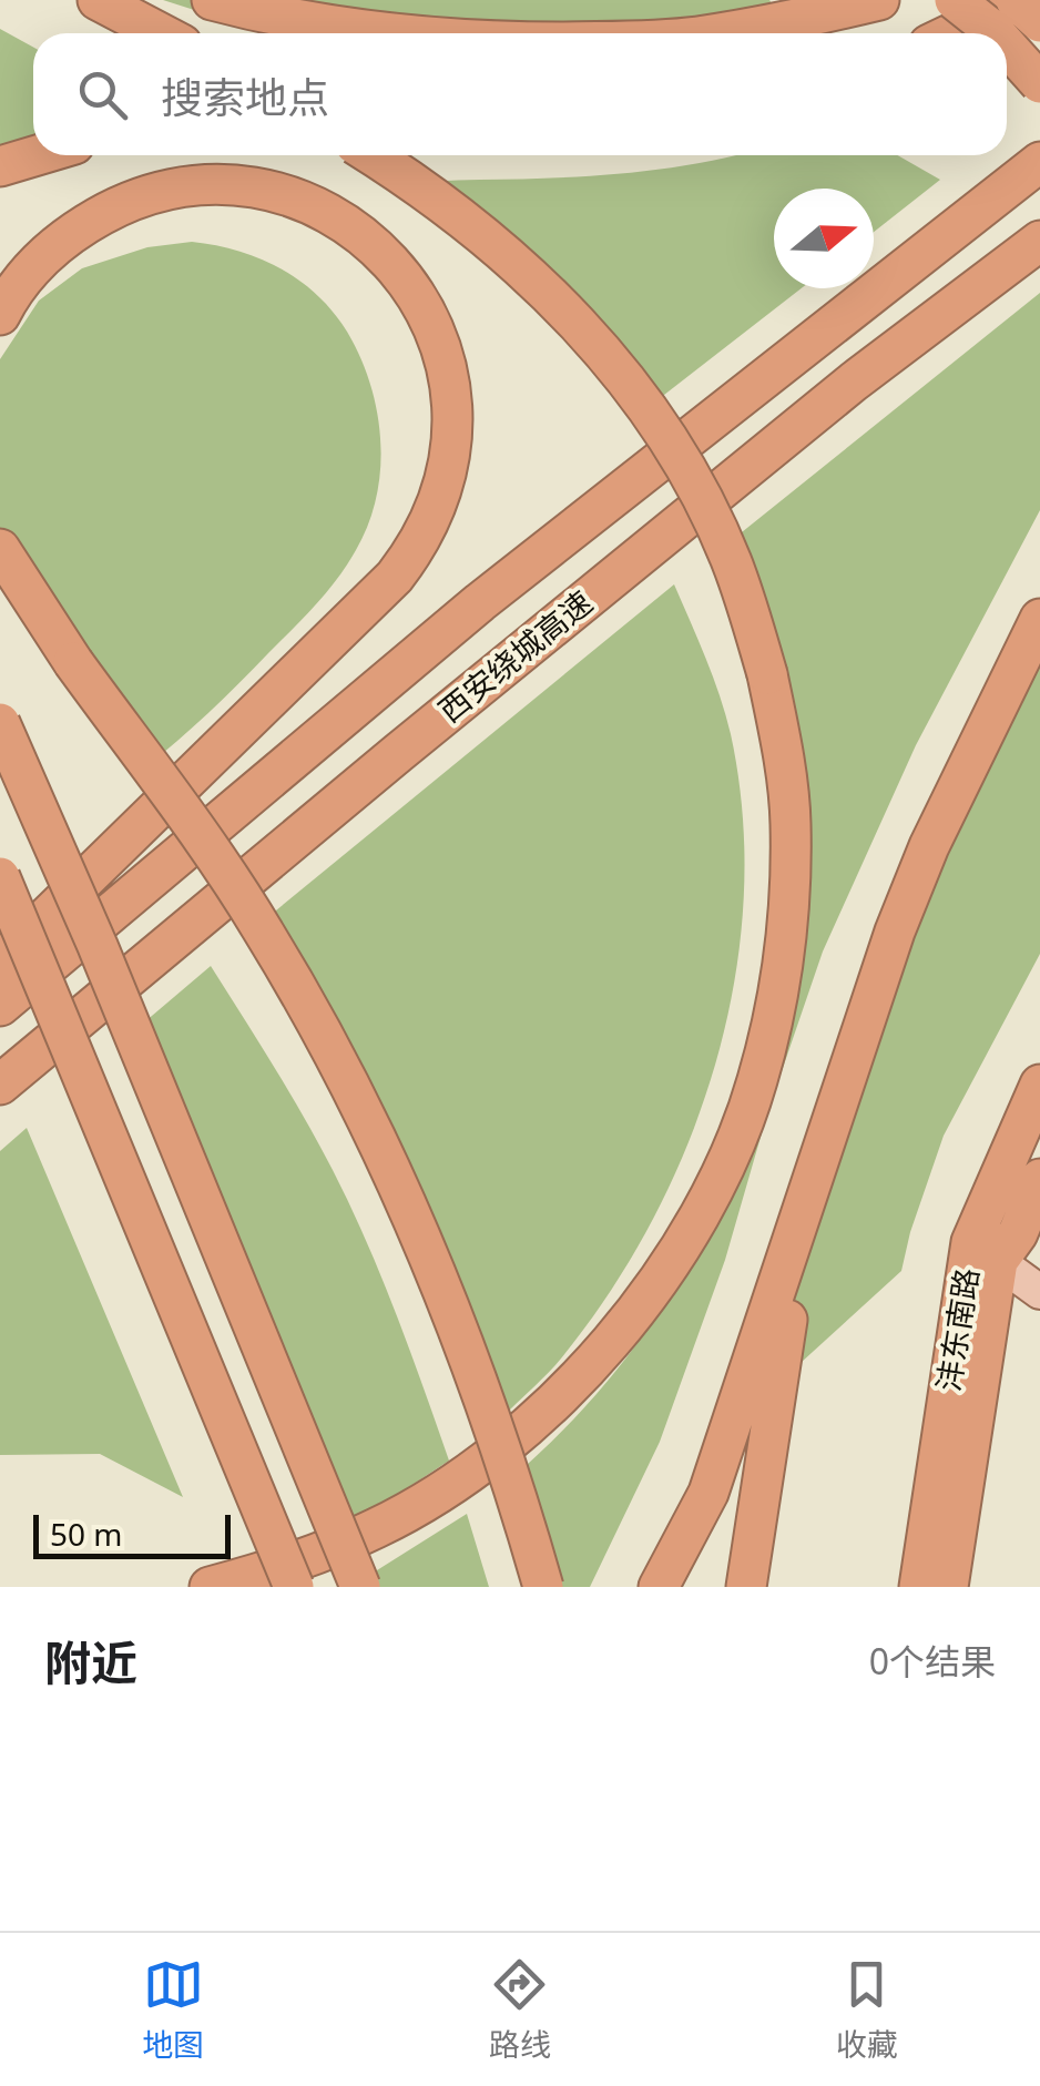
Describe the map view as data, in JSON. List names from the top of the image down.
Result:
{
  "streets": {
    "highway": ["西安绕城高速", "沣东南路"]
  },
  "scale_bar": "50 m",
  "north": "right",
  "page": {
    "search": "搜索地点",
    "scale": "50 m",
    "heading": ["附近", "0个结果"],
    "nav": ["地图", "路线", "收藏"]
  }
}
